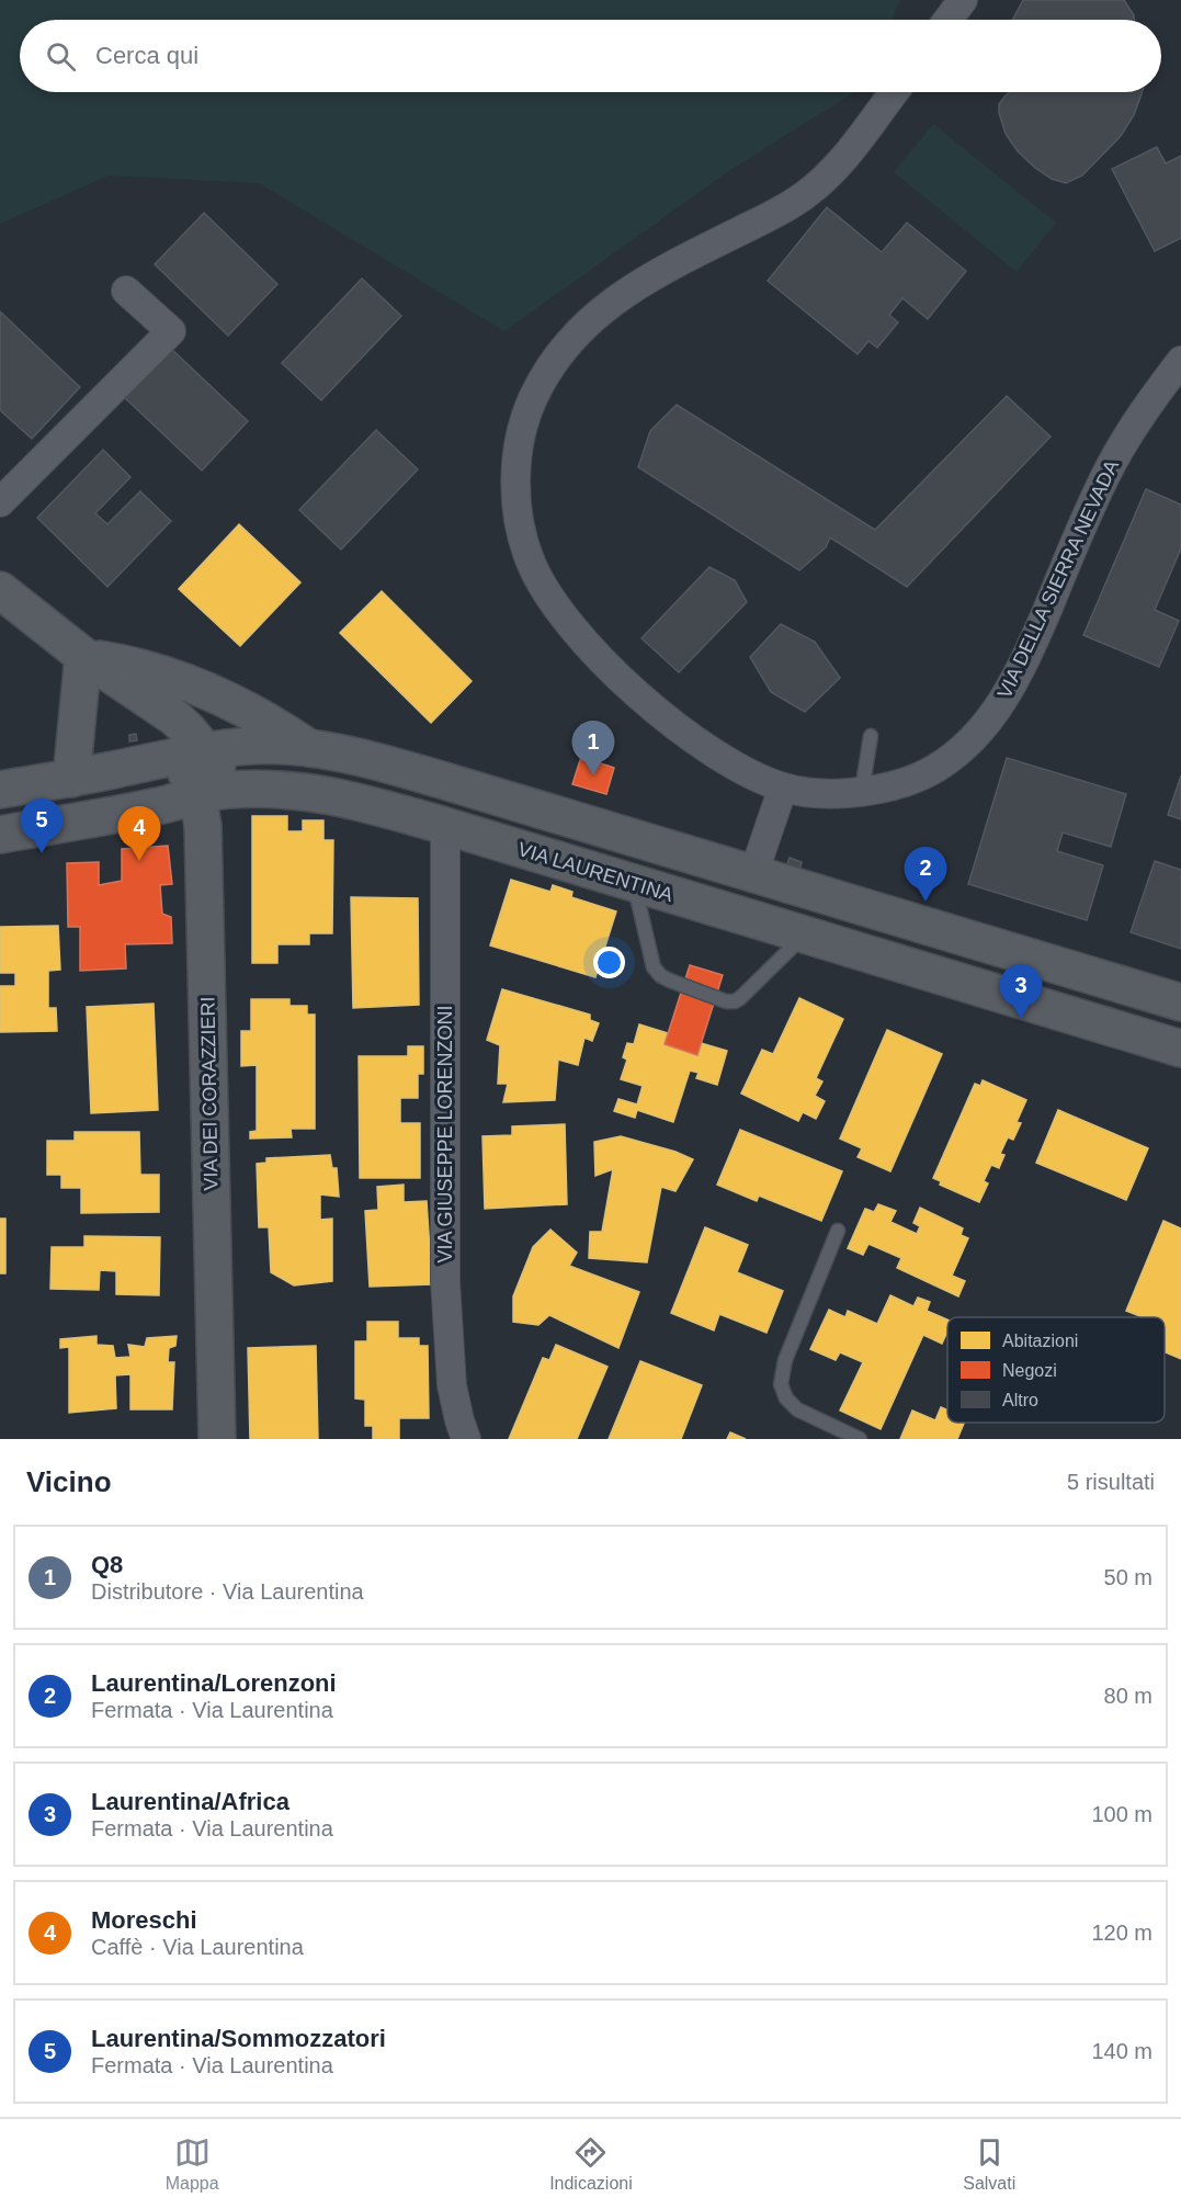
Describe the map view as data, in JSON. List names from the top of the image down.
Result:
{
  "streets": {
    "main road": ["VIA LAURENTINA", "VIA DEI CORAZZIERI"],
    "street": ["VIA DELLA SIERRA NEVADA", "VIA GIUSEPPE LORENZONI"]
  },
  "crossings": [
    ["VIA LAURENTINA", "VIA DEI CORAZZIERI"],
    ["VIA LAURENTINA", "VIA GIUSEPPE LORENZONI"]
  ],
  "legend": ["Abitazioni", "Negozi", "Altro"],
  "page": {
    "search": "Cerca qui",
    "pins": [
      "1",
      "5",
      "4",
      "2",
      "3"
    ],
    "heading": ["Vicino", "5 risultati"],
    "list": [
      {
        "mark": "1",
        "name": "Q8",
        "note": "Distributore · Via Laurentina",
        "value": "50 m"
      },
      {
        "mark": "2",
        "name": "Laurentina/Lorenzoni",
        "note": "Fermata · Via Laurentina",
        "value": "80 m"
      },
      {
        "mark": "3",
        "name": "Laurentina/Africa",
        "note": "Fermata · Via Laurentina",
        "value": "100 m"
      },
      {
        "mark": "4",
        "name": "Moreschi",
        "note": "Caffè · Via Laurentina",
        "value": "120 m"
      },
      {
        "mark": "5",
        "name": "Laurentina/Sommozzatori",
        "note": "Fermata · Via Laurentina",
        "value": "140 m"
      }
    ],
    "nav": ["Mappa", "Indicazioni", "Salvati"]
  }
}
